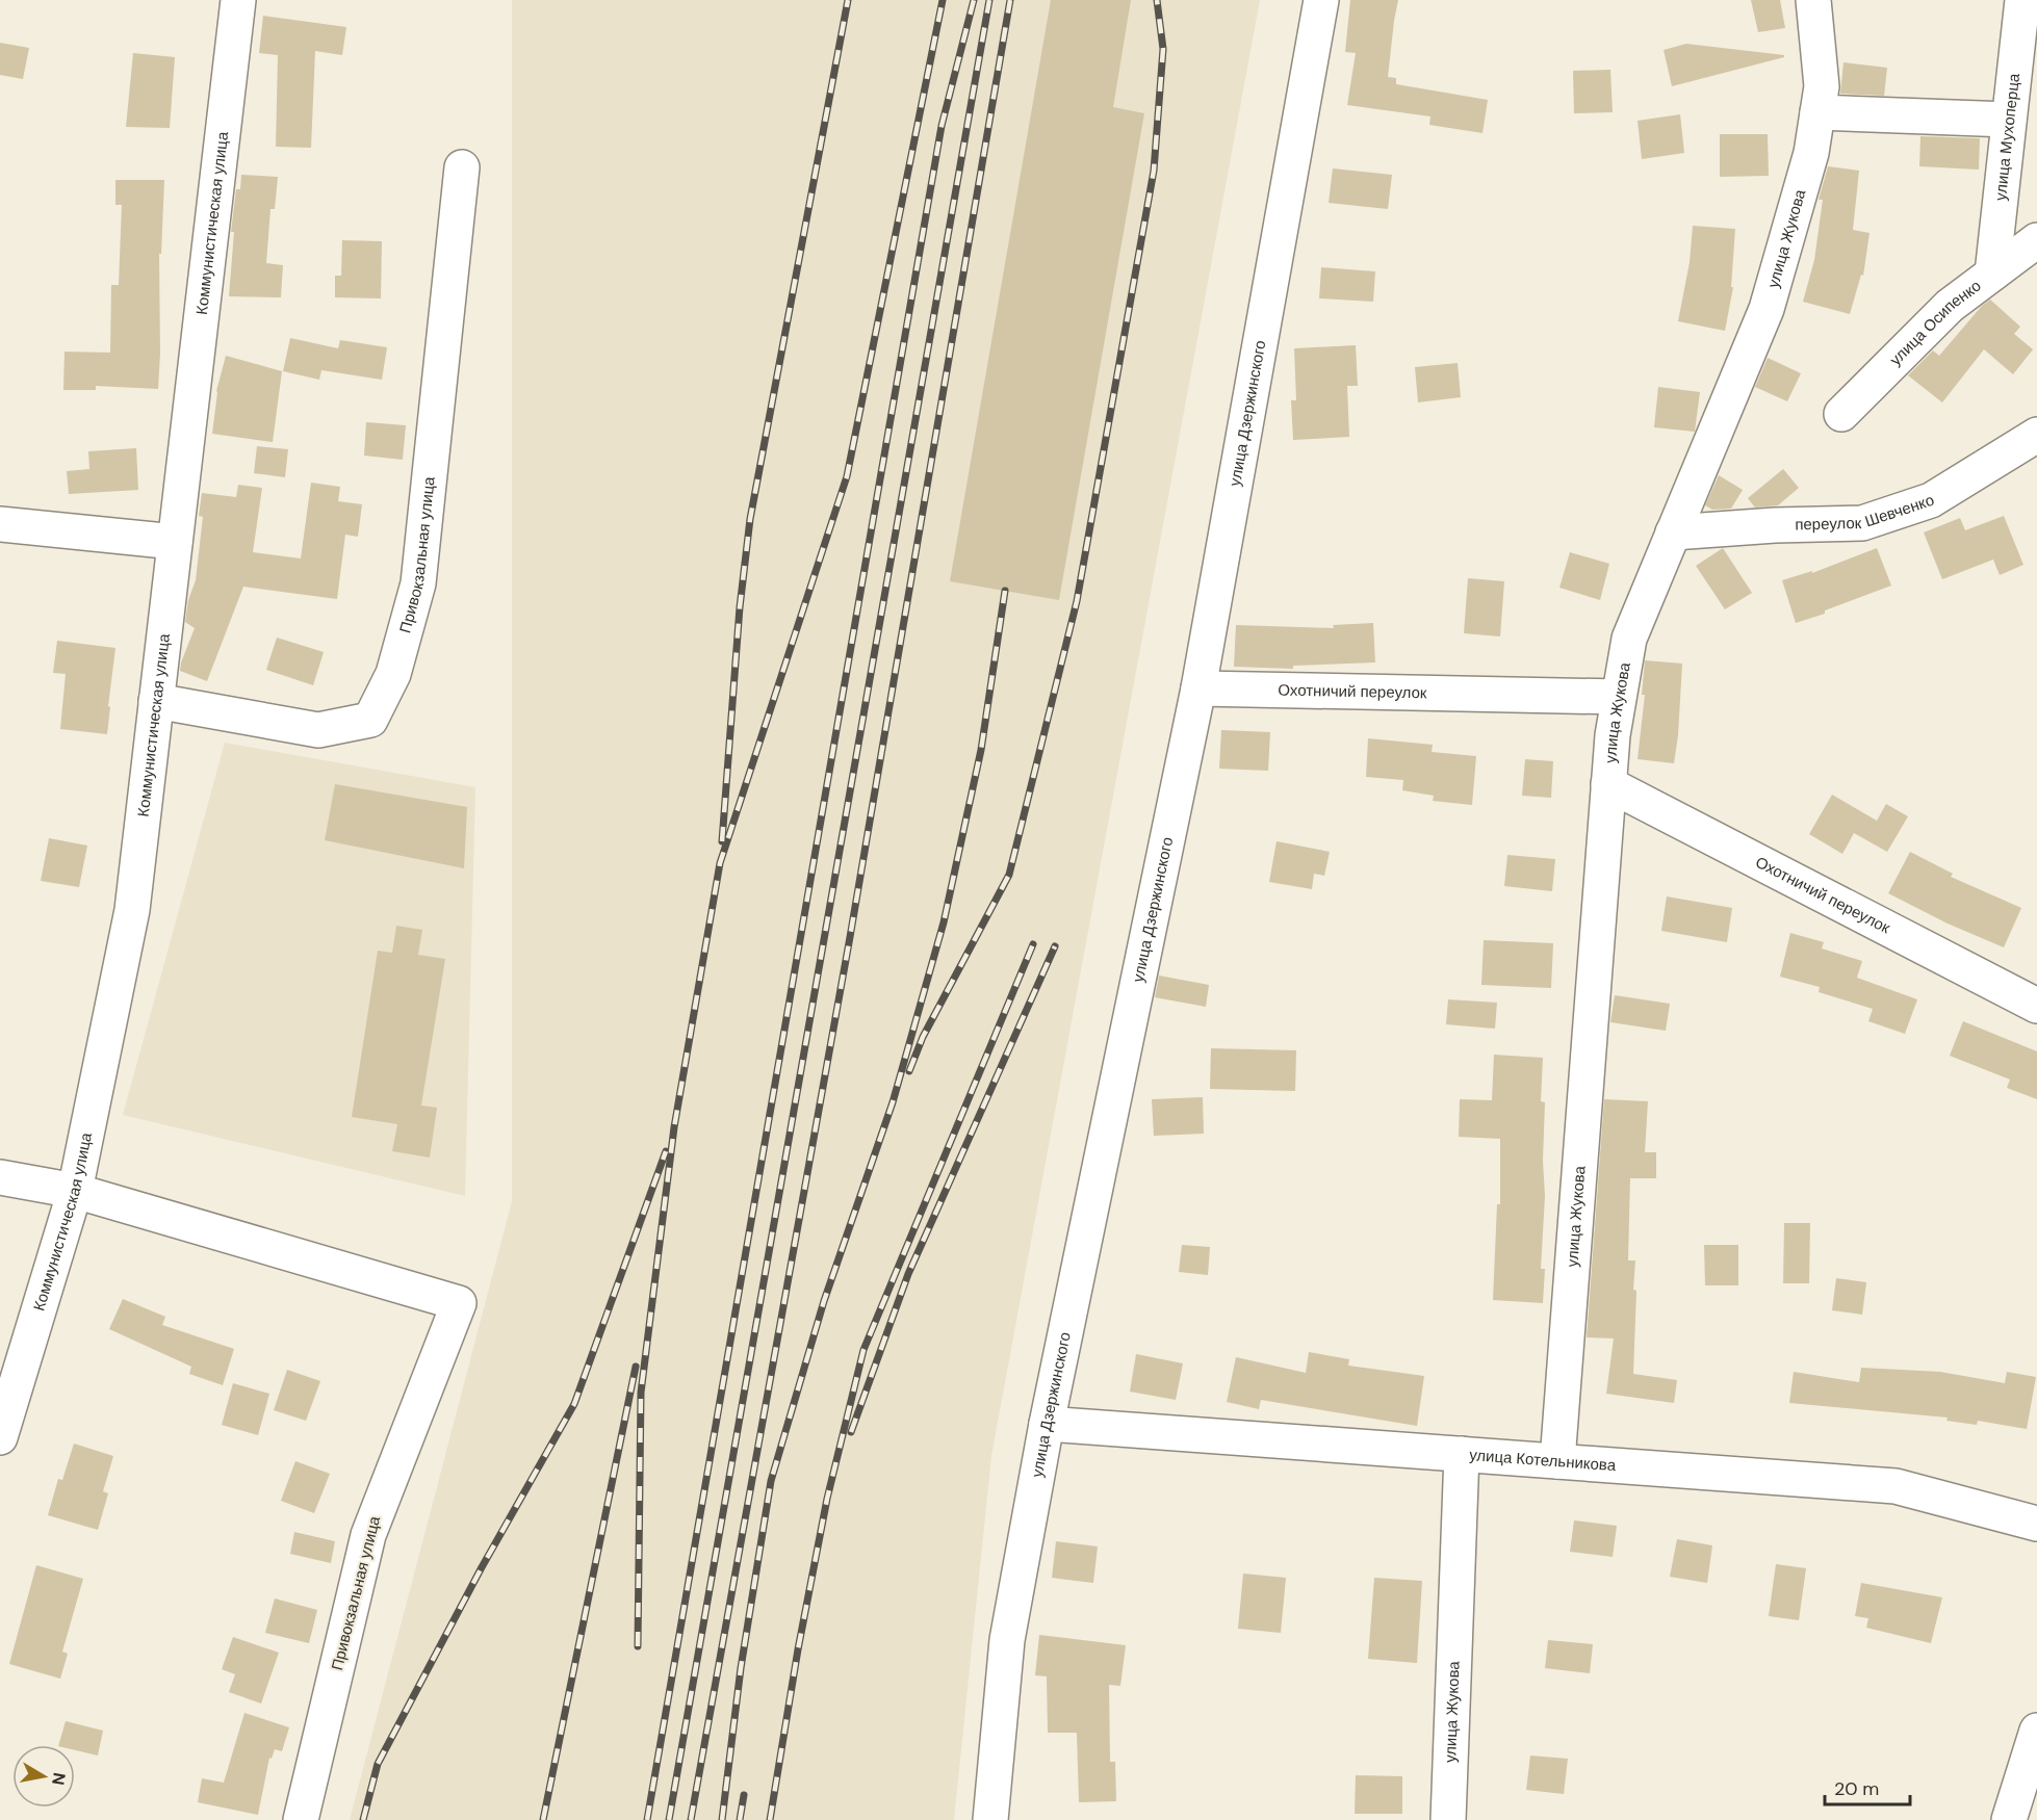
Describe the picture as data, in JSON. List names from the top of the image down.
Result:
{
  "streets": {
    "street": [
      "улица Мухоперца",
      "Коммунистическая улица",
      "улица Жукова",
      "улица Осипенко",
      "улица Дзержинского",
      "переулок Шевченко",
      "Привокзальная улица",
      "Охотничий переулок",
      "улица Котельникова"
    ]
  },
  "crossings": [
    ["улица Мухоперца", "улица Осипенко"],
    ["Коммунистическая улица", "Привокзальная улица"],
    ["улица Жукова", "переулок Шевченко"],
    ["улица Жукова", "Охотничий переулок"],
    ["улица Жукова", "улица Котельникова"],
    ["улица Дзержинского", "Охотничий переулок"],
    ["улица Дзержинского", "улица Котельникова"]
  ],
  "scale_bar": "20 m",
  "north": "right"
}
